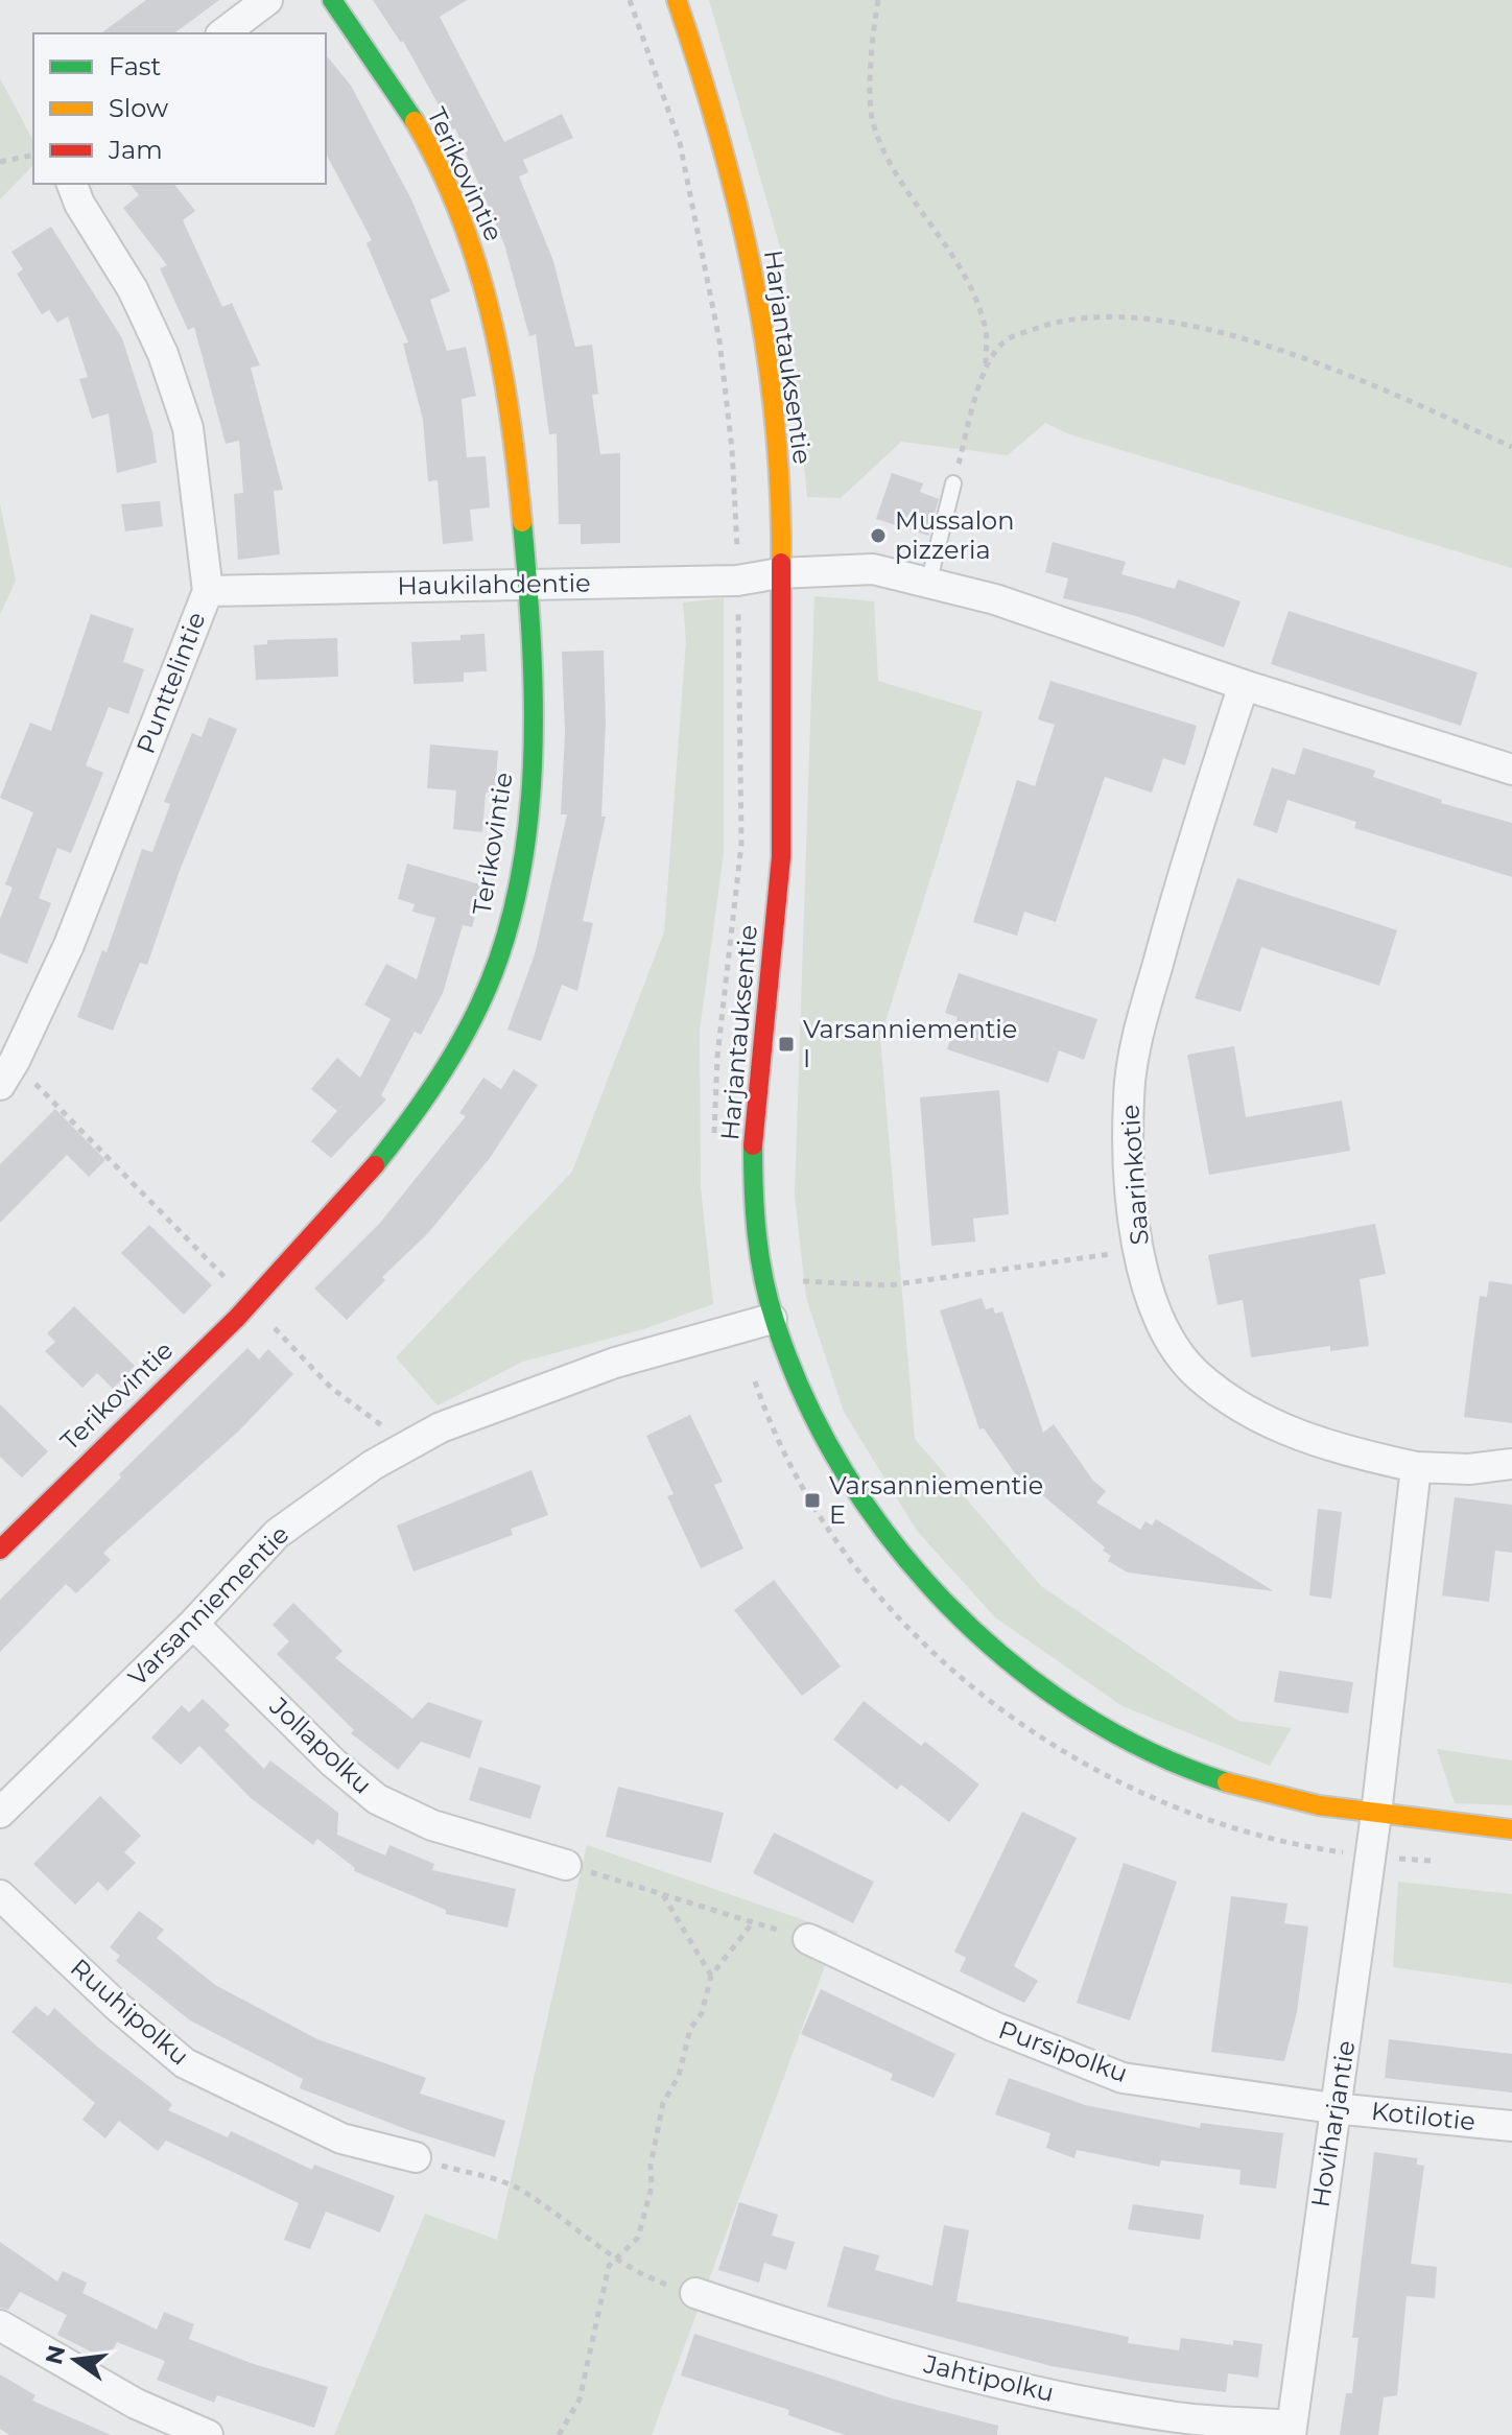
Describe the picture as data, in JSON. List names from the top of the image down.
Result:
{
  "streets": {
    "street": [
      "Terikovintie",
      "Harjantauksentie",
      "Haukilahdentie",
      "Punttelintie",
      "Saarinkotie",
      "Varsanniementie",
      "Jollapolku",
      "Ruuhipolku",
      "Pursipolku",
      "Kotilotie",
      "Hoviharjantie",
      "Jahtipolku"
    ]
  },
  "crossings": [
    ["Terikovintie", "Haukilahdentie"],
    ["Harjantauksentie", "Haukilahdentie"],
    ["Harjantauksentie", "Varsanniementie"],
    ["Harjantauksentie", "Hoviharjantie"],
    ["Haukilahdentie", "Punttelintie"],
    ["Varsanniementie", "Jollapolku"],
    ["Pursipolku", "Kotilotie"],
    ["Pursipolku", "Hoviharjantie"],
    ["Kotilotie", "Hoviharjantie"],
    ["Hoviharjantie", "Jahtipolku"]
  ],
  "places": {
    "other": ["Mussalon pizzeria"],
    "transit": ["Varsanniementie I", "Varsanniementie E"]
  },
  "legend": ["Fast", "Slow", "Jam"],
  "north": "left"
}
